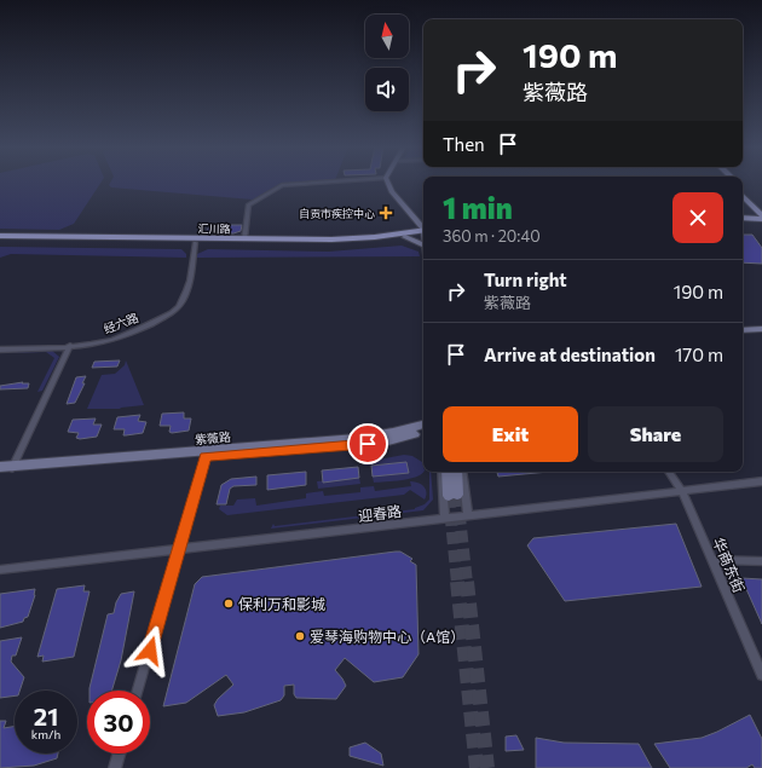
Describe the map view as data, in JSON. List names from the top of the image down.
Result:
{
  "streets": {
    "main road": ["汇川路", "紫薇路"],
    "street": ["经六路", "迎春路", "华商东街"]
  },
  "crossings": [
    ["汇川路", "经六路"],
    ["迎春路", "华商东街"]
  ],
  "places": {
    "health": ["自贡市疾控中心"],
    "other": ["保利万和影城", "爱琴海购物中心（A馆）"]
  },
  "north": "top",
  "page": {
    "turn": ["190 m", "紫薇路"],
    "then": "Then",
    "heading": ["1 min", "360 m · 20:40"],
    "list": [
      {
        "name": "Turn right",
        "note": "紫薇路",
        "value": "190 m"
      },
      {
        "name": "Arrive at destination",
        "value": "170 m"
      }
    ],
    "buttons": ["Exit", "Share"],
    "speed": "21 km/h",
    "limit": "30"
  }
}
